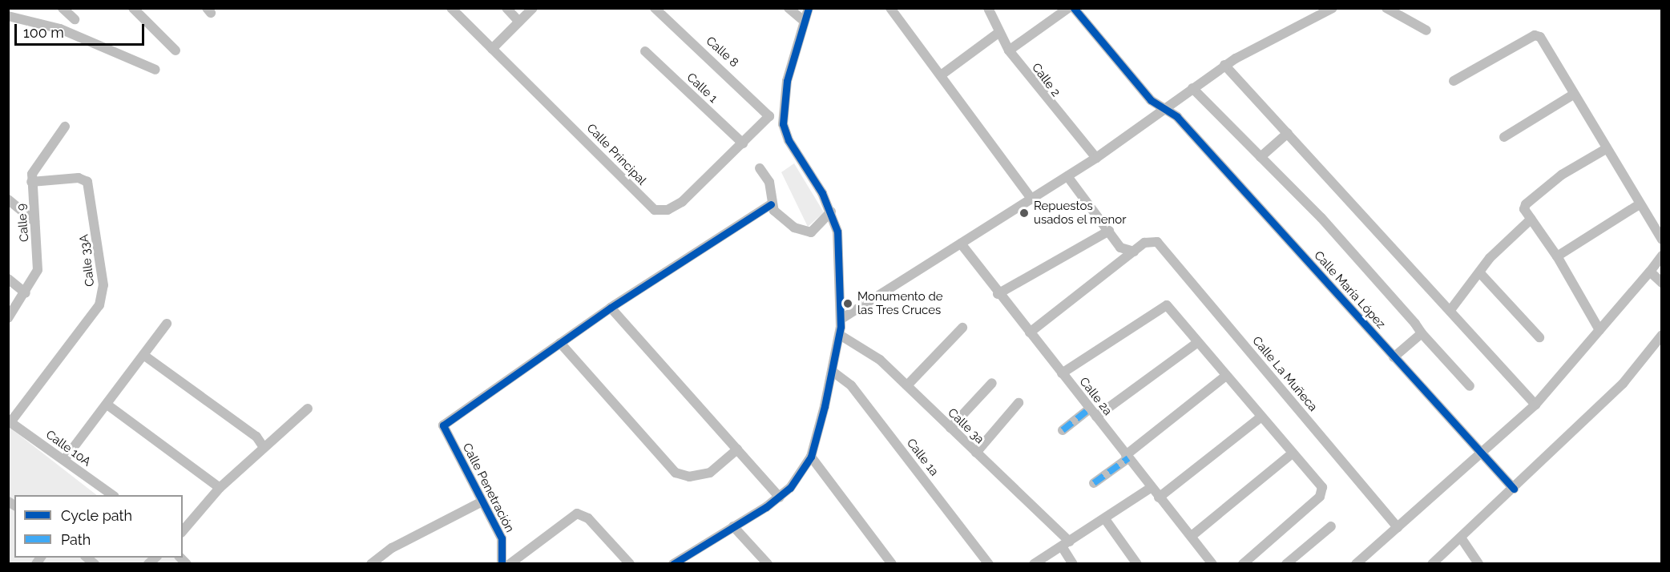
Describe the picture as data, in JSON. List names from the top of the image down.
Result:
{
  "streets": {
    "street": [
      "Calle 8",
      "Calle 2",
      "Calle 1",
      "Calle Principal",
      "Calle 9",
      "Calle 33A",
      "Calle María López",
      "Calle La Muñeca",
      "Calle 2a",
      "Calle 3a",
      "Calle 10A",
      "Calle 1a",
      "Calle Penetración"
    ]
  },
  "crossings": [
    ["Calle 8", "Calle Principal"],
    ["Calle 1", "Calle Principal"],
    ["Calle 9", "Calle 33A"],
    ["Calle 33A", "Calle 10A"]
  ],
  "places": ["Repuestos usados el menor", "Monumento de las Tres Cruces"],
  "legend": ["Cycle path", "Path"],
  "scale_bar": "100 m"
}
